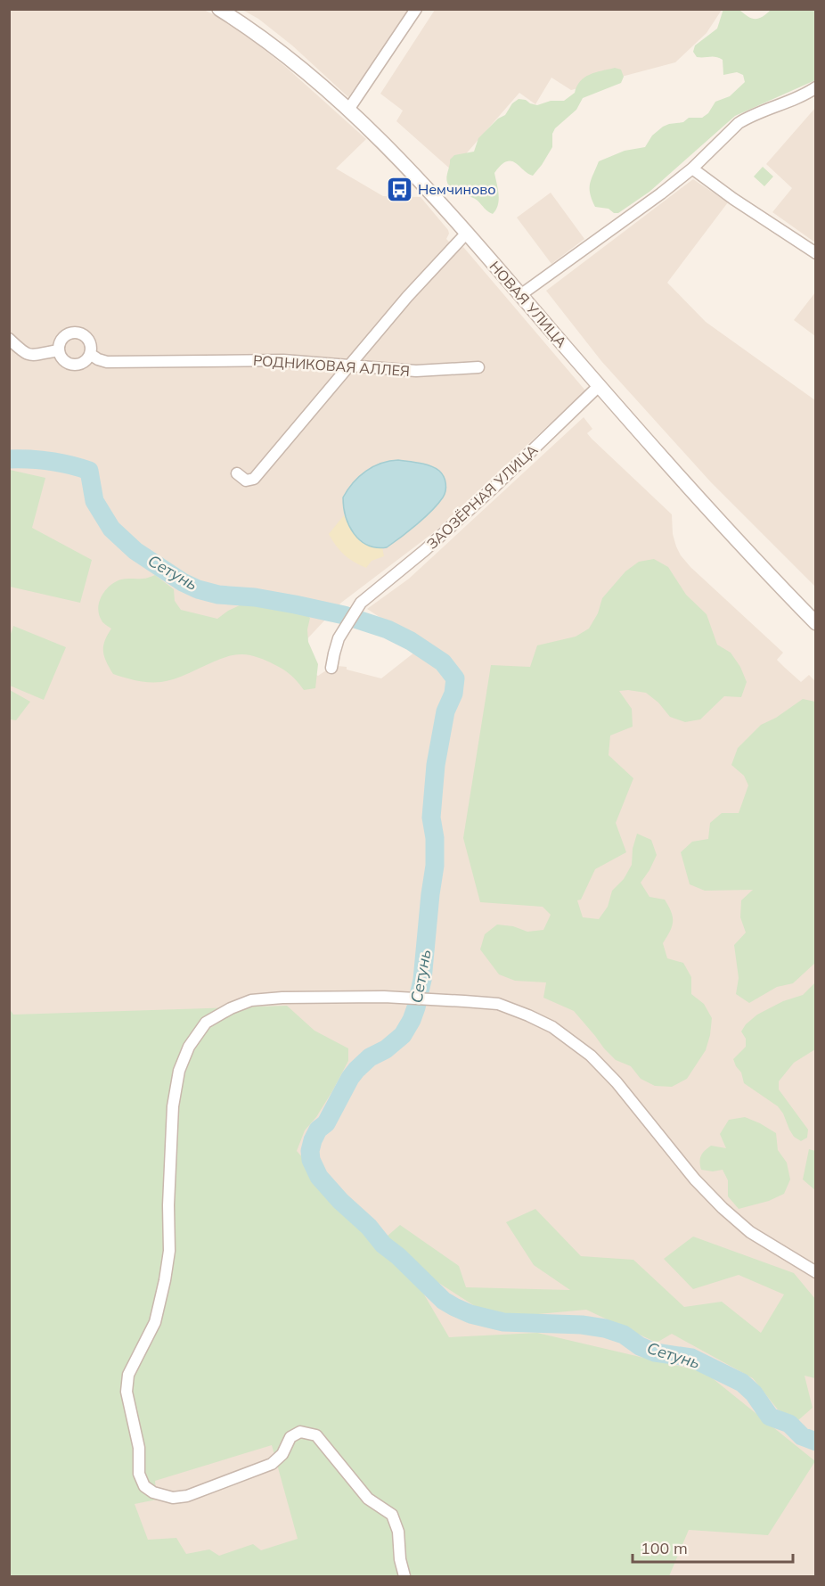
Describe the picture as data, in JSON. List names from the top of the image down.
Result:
{
  "streets": {
    "street": ["НОВАЯ УЛИЦА", "РОДНИКОВАЯ АЛЛЕЯ", "ЗАОЗЁРНАЯ УЛИЦА"]
  },
  "crossings": [
    ["НОВАЯ УЛИЦА", "ЗАОЗЁРНАЯ УЛИЦА"]
  ],
  "water": ["Сетунь"],
  "places": {
    "bus stop": ["Немчиново"]
  },
  "scale_bar": "100 m"
}
